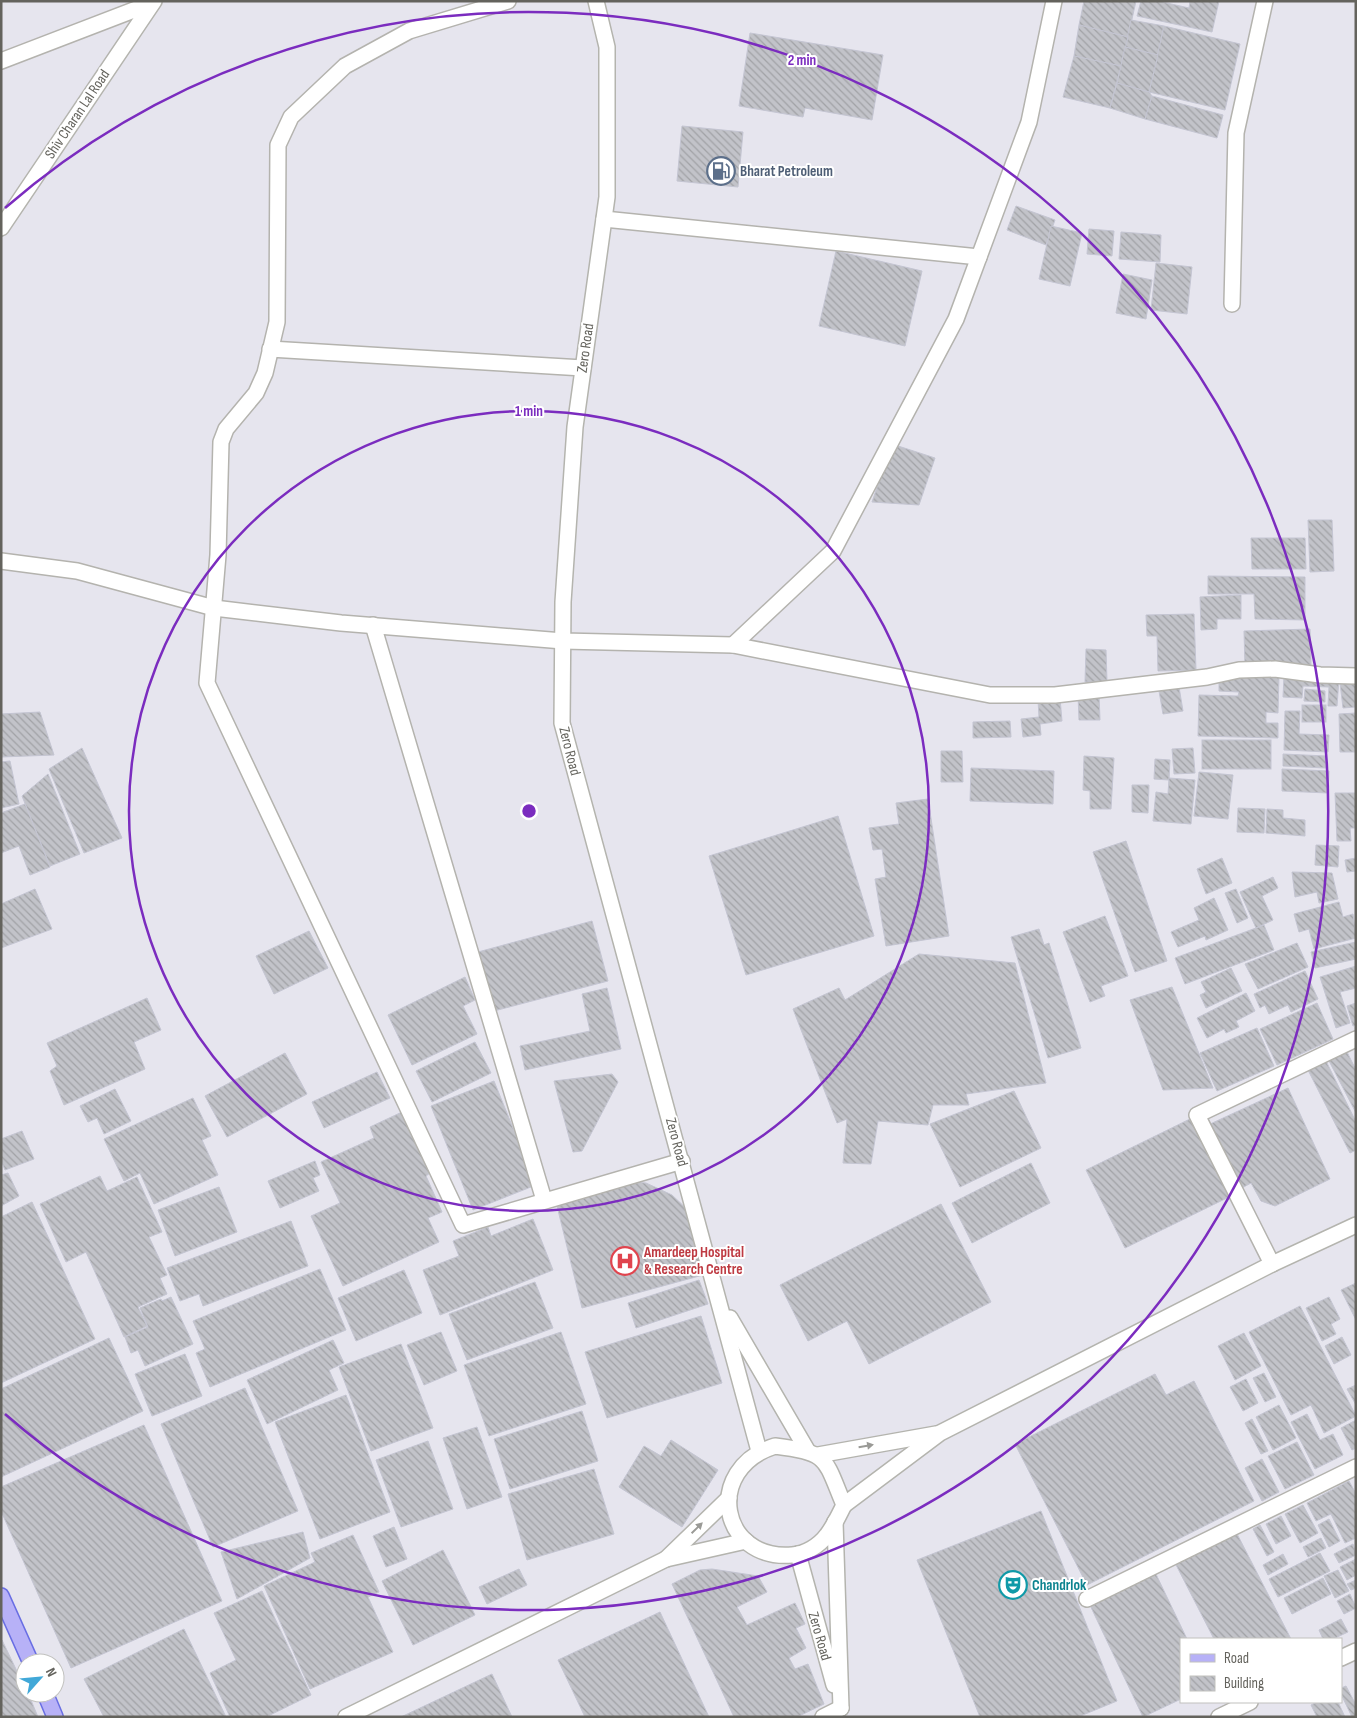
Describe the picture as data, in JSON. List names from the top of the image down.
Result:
{
  "streets": {
    "street": ["Shiv Charan Lal Road", "Zero Road"]
  },
  "places": {
    "fuel station": ["Bharat Petroleum"],
    "hospital": ["Amardeep Hospital & Research Centre"],
    "theatre": ["Chandrlok"]
  },
  "legend": ["Road", "Building"],
  "north": "top right",
  "rings": ["2 min", "1 min"]
}
